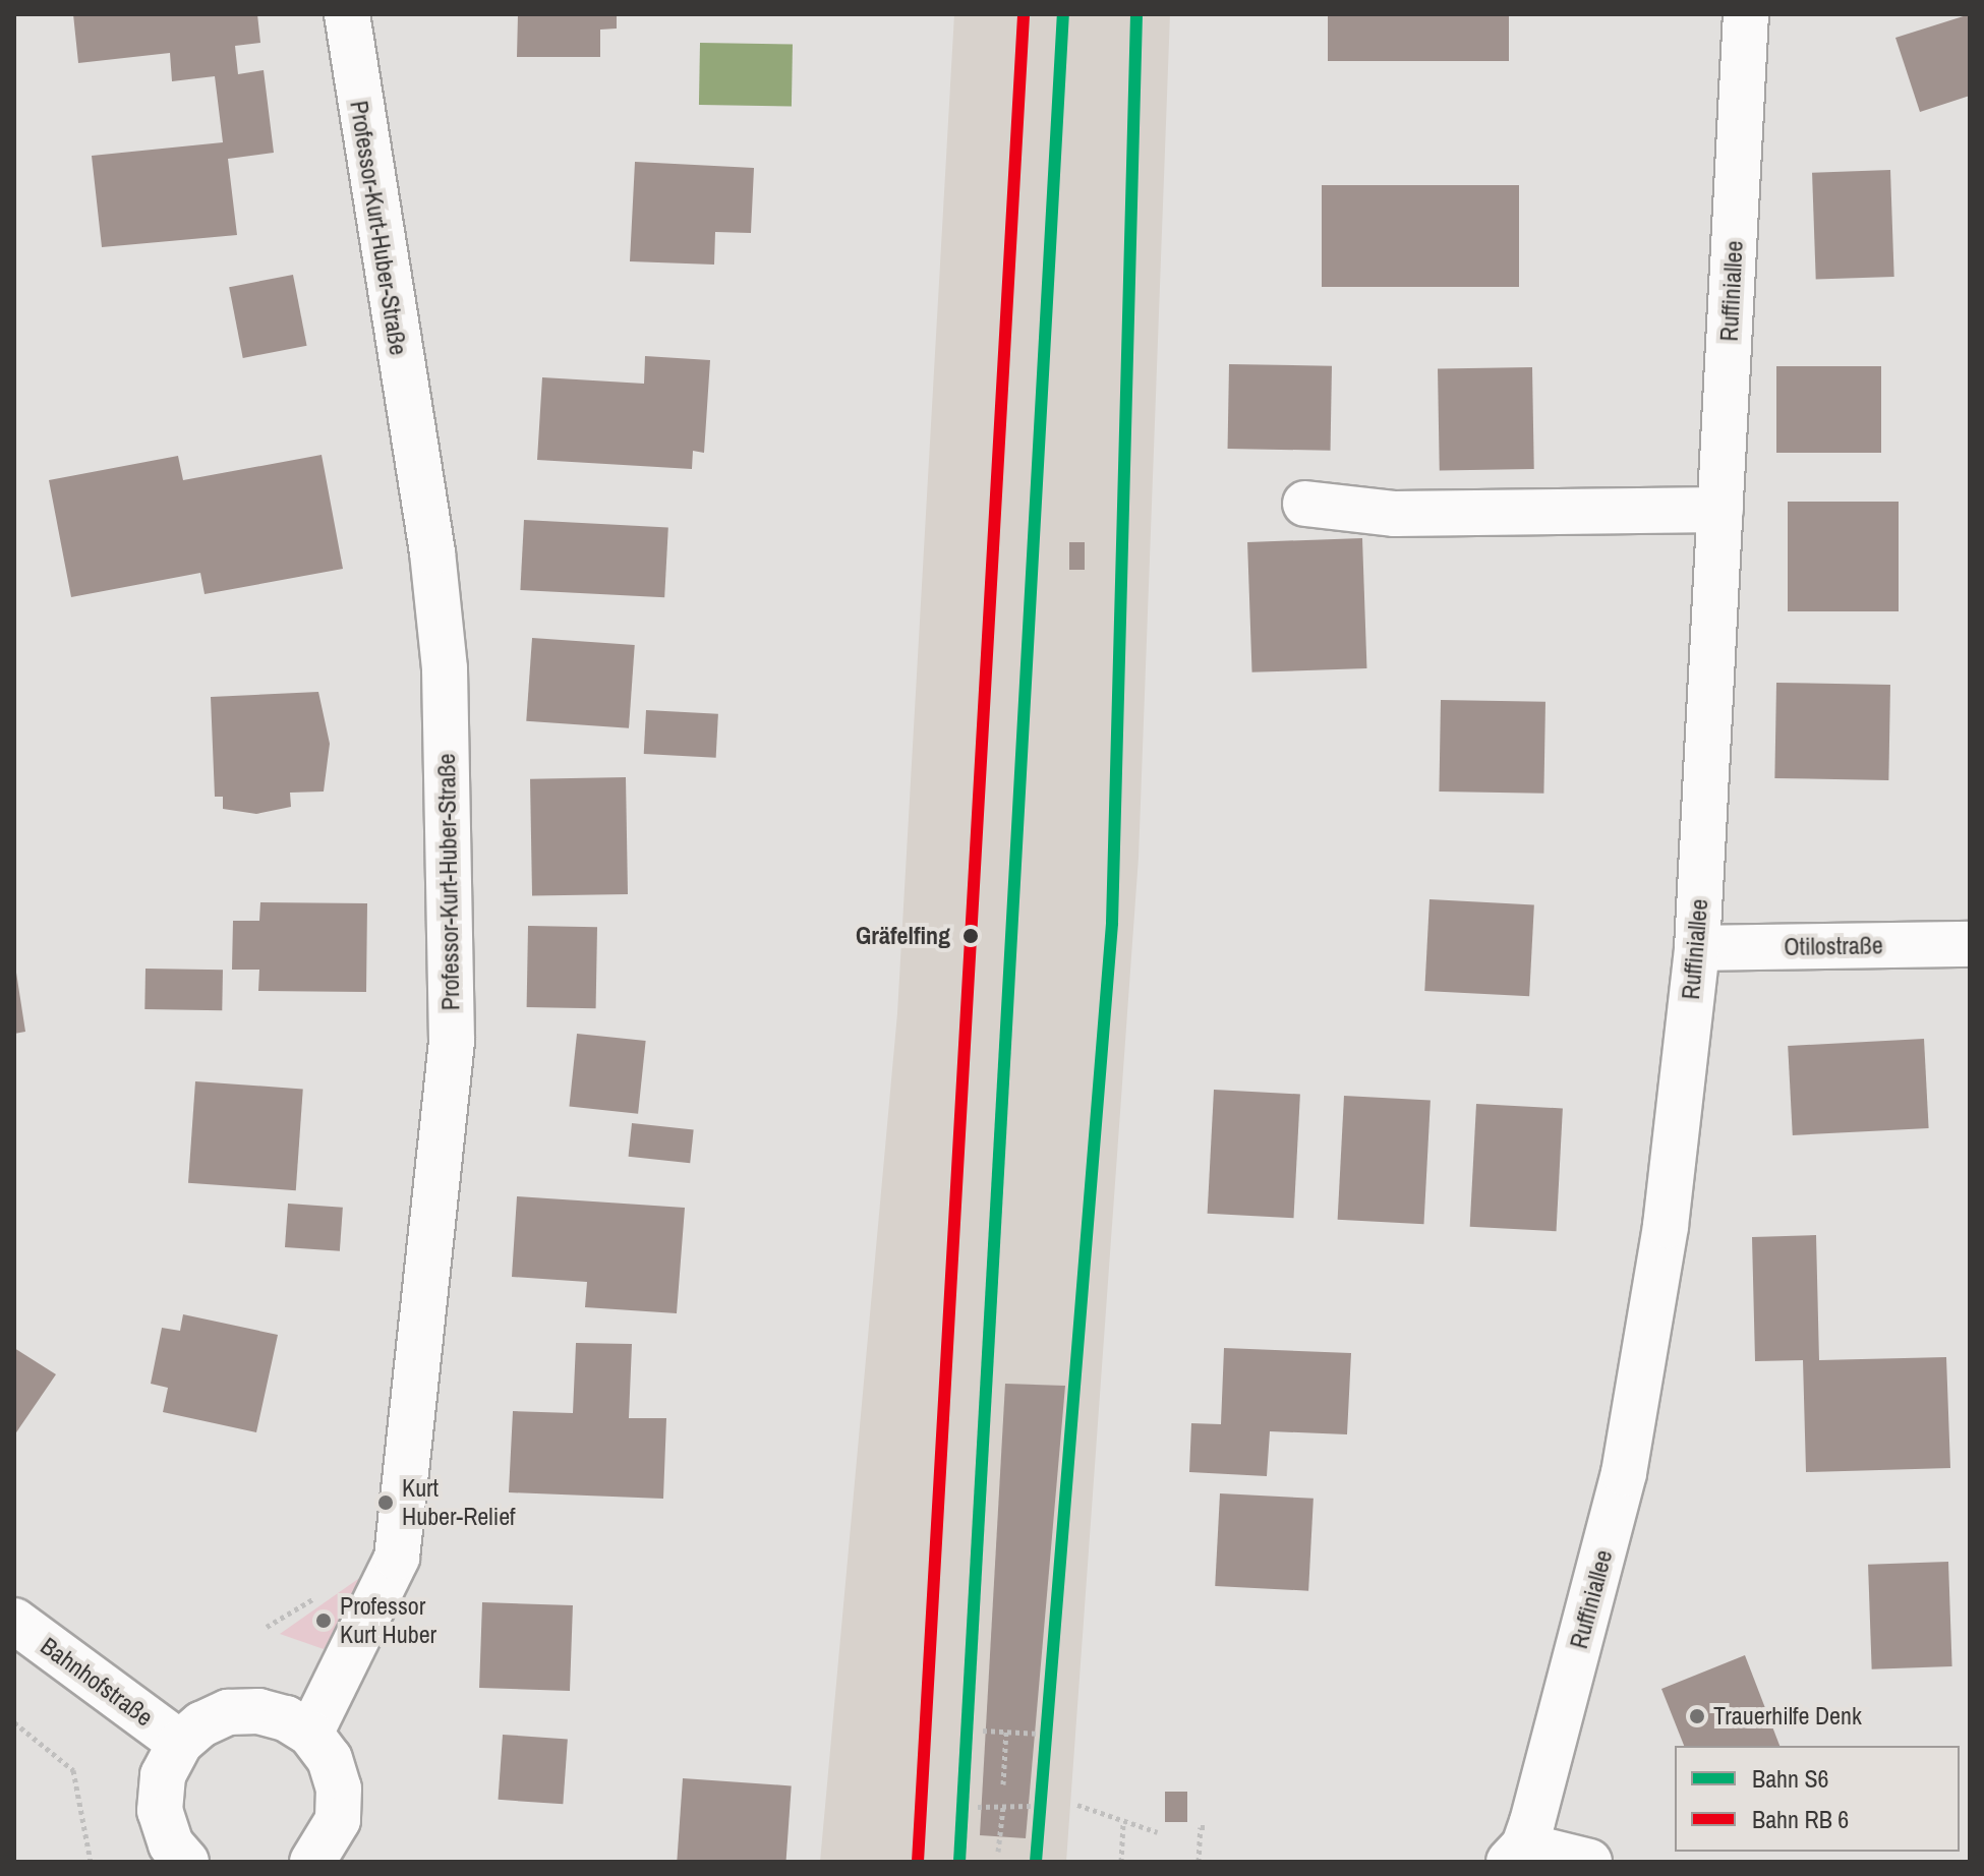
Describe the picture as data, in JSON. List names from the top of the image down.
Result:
{
  "streets": {
    "street": [
      "Professor-Kurt-Huber-Straße",
      "Ruffiniallee",
      "Otilostraße",
      "Bahnhofstraße"
    ]
  },
  "crossings": [
    ["Ruffiniallee", "Otilostraße"]
  ],
  "places": [
    "Gräfelfing",
    "Kurt Huber-Relief",
    "Professor Kurt Huber",
    "Trauerhilfe Denk"
  ],
  "lines": ["rail line S6"],
  "legend": ["Bahn S6", "Bahn RB 6"]
}
